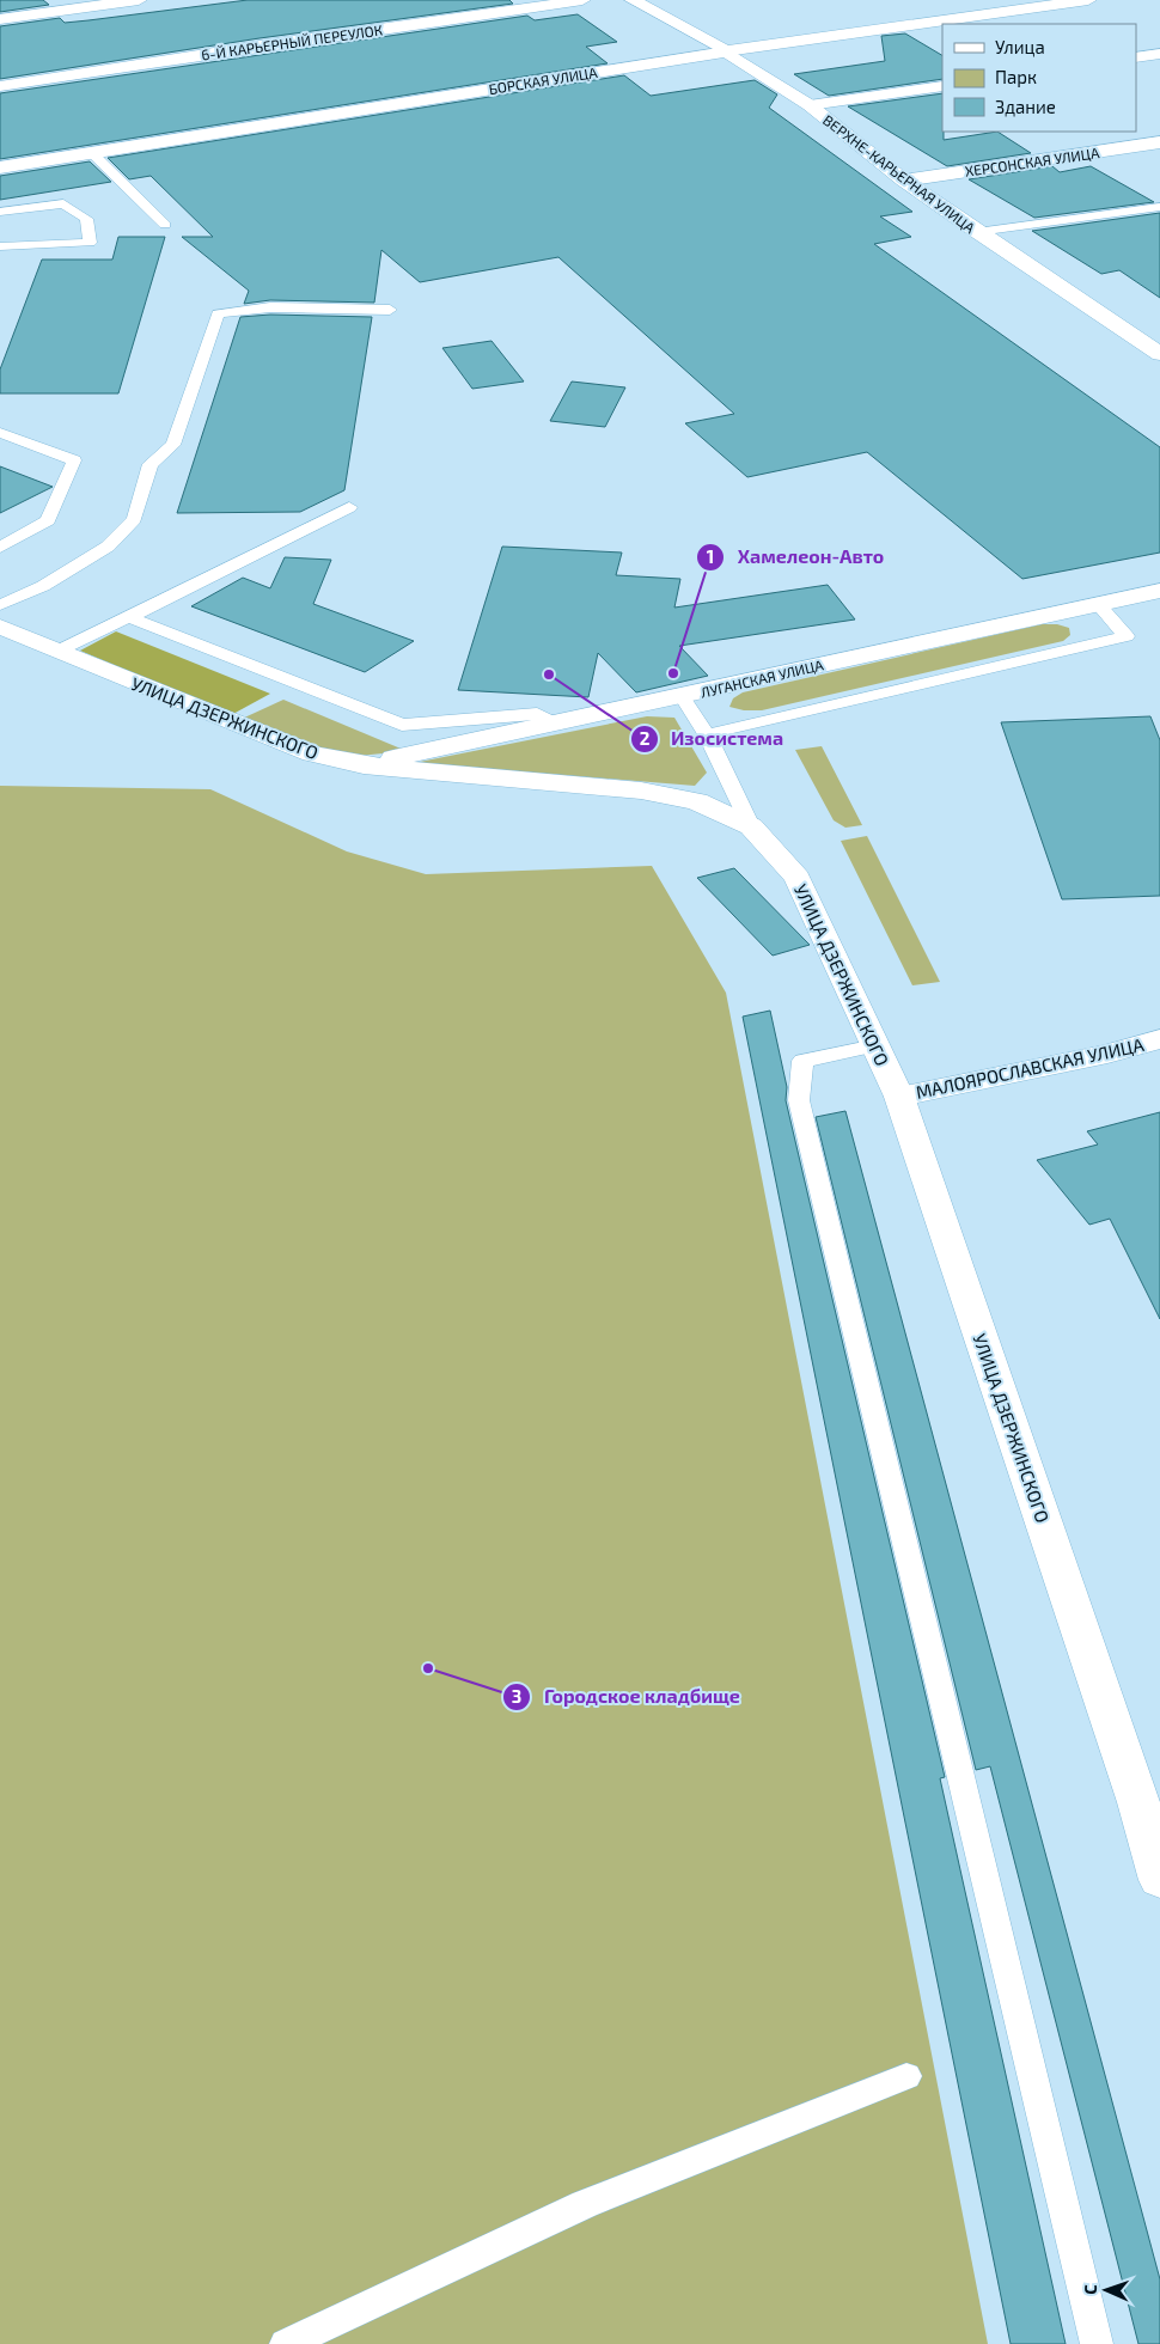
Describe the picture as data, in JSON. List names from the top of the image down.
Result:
{
  "streets": {
    "street": [
      "6-Й КАРЬЕРНЫЙ ПЕРЕУЛОК",
      "БОРСКАЯ УЛИЦА",
      "ХЕРСОНСКАЯ УЛИЦА",
      "ВЕРХНЕ-КАРЬЕРНАЯ УЛИЦА",
      "ЛУГАНСКАЯ УЛИЦА",
      "УЛИЦА ДЗЕРЖИНСКОГО",
      "МАЛОЯРОСЛАВСКАЯ УЛИЦА"
    ]
  },
  "crossings": [
    ["БОРСКАЯ УЛИЦА", "ВЕРХНЕ-КАРЬЕРНАЯ УЛИЦА"],
    ["ХЕРСОНСКАЯ УЛИЦА", "ВЕРХНЕ-КАРЬЕРНАЯ УЛИЦА"],
    ["ЛУГАНСКАЯ УЛИЦА", "УЛИЦА ДЗЕРЖИНСКОГО"],
    ["УЛИЦА ДЗЕРЖИНСКОГО", "МАЛОЯРОСЛАВСКАЯ УЛИЦА"]
  ],
  "places": ["Хамелеон-Авто", "Изосистема", "Городское кладбище"],
  "legend": ["Улица", "Парк", "Здание"],
  "north": "left"
}
